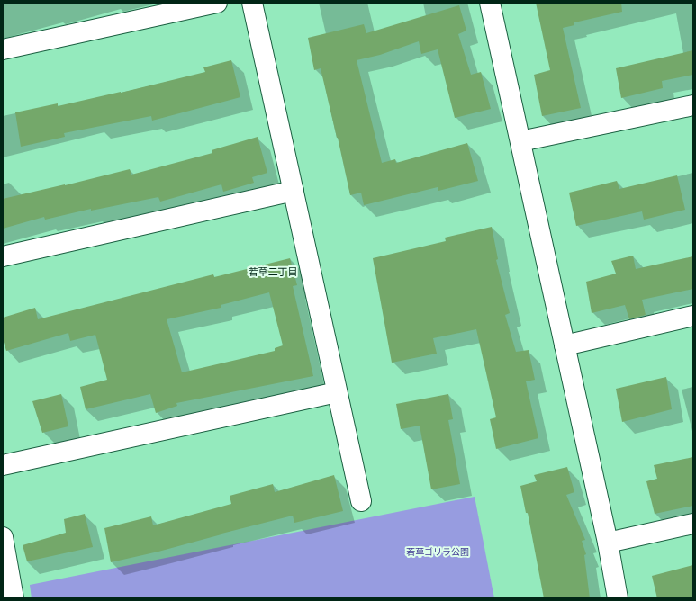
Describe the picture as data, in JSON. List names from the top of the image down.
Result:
{
  "districts": ["若草二丁目"],
  "parks": ["若草ゴリラ公園"]
}
